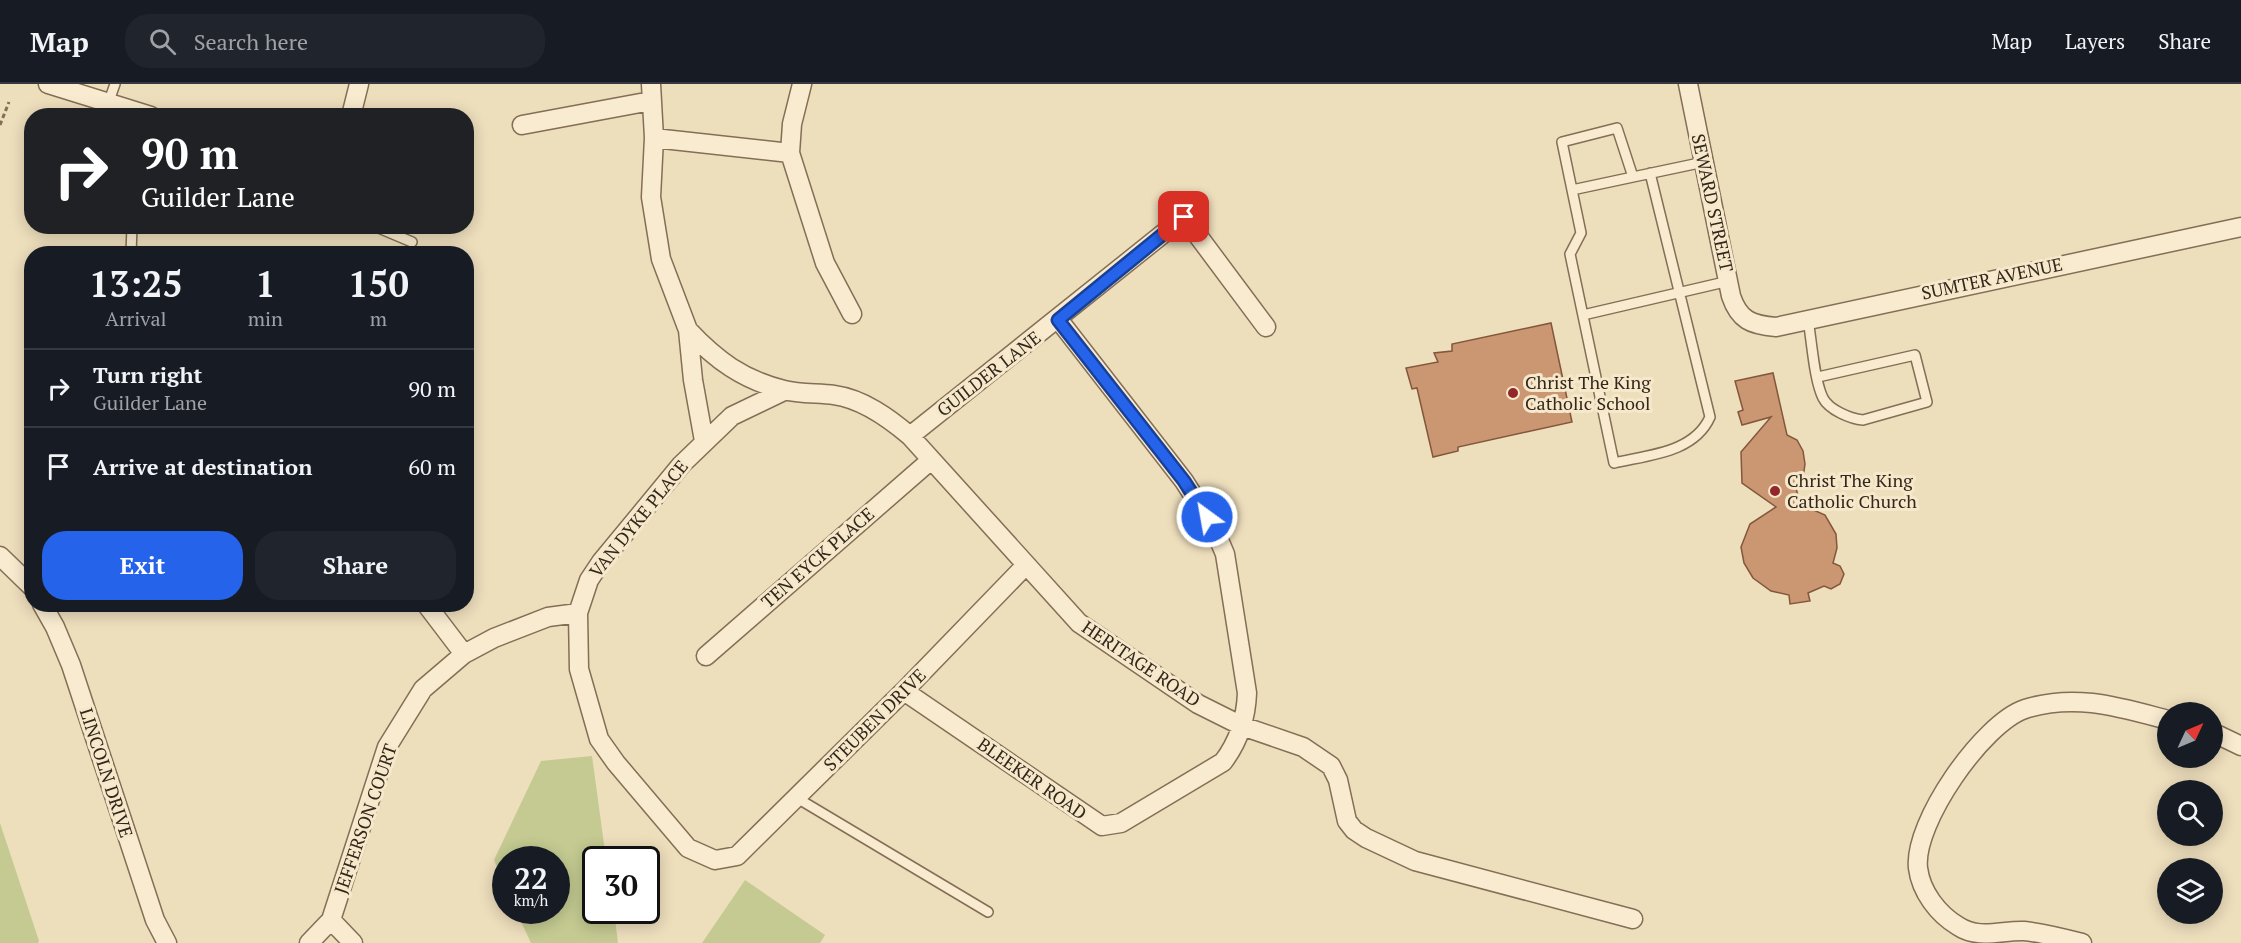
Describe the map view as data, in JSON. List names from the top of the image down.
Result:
{
  "streets": {
    "street": [
      "SEWARD STREET",
      "SUMTER AVENUE",
      "GUILDER LANE",
      "VAN DYKE PLACE",
      "TEN EYCK PLACE",
      "HERITAGE ROAD",
      "STEUBEN DRIVE",
      "LINCOLN DRIVE",
      "BLEEKER ROAD",
      "JEFFERSON COURT"
    ]
  },
  "crossings": [
    ["SEWARD STREET", "SUMTER AVENUE"],
    ["GUILDER LANE", "HERITAGE ROAD"],
    ["GUILDER LANE", "BLEEKER ROAD"],
    ["VAN DYKE PLACE", "HERITAGE ROAD"],
    ["VAN DYKE PLACE", "STEUBEN DRIVE"],
    ["VAN DYKE PLACE", "JEFFERSON COURT"],
    ["TEN EYCK PLACE", "HERITAGE ROAD"],
    ["HERITAGE ROAD", "STEUBEN DRIVE"],
    ["HERITAGE ROAD", "BLEEKER ROAD"],
    ["STEUBEN DRIVE", "BLEEKER ROAD"]
  ],
  "places": ["Christ The King Catholic School", "Christ The King Catholic Church"],
  "north": "top right",
  "page": {
    "header": "Map",
    "search": "Search here",
    "nav": ["Map", "Layers", "Share"],
    "turn": ["90 m", "Guilder Lane"],
    "eta": [
      "13:25",
      "Arrival",
      "1",
      "min",
      "150",
      "m"
    ],
    "list": [
      {
        "name": "Turn right",
        "note": "Guilder Lane",
        "value": "90 m"
      },
      {
        "name": "Arrive at destination",
        "value": "60 m"
      }
    ],
    "buttons": ["Exit", "Share"],
    "speed": "22 km/h",
    "limit": "30"
  }
}
